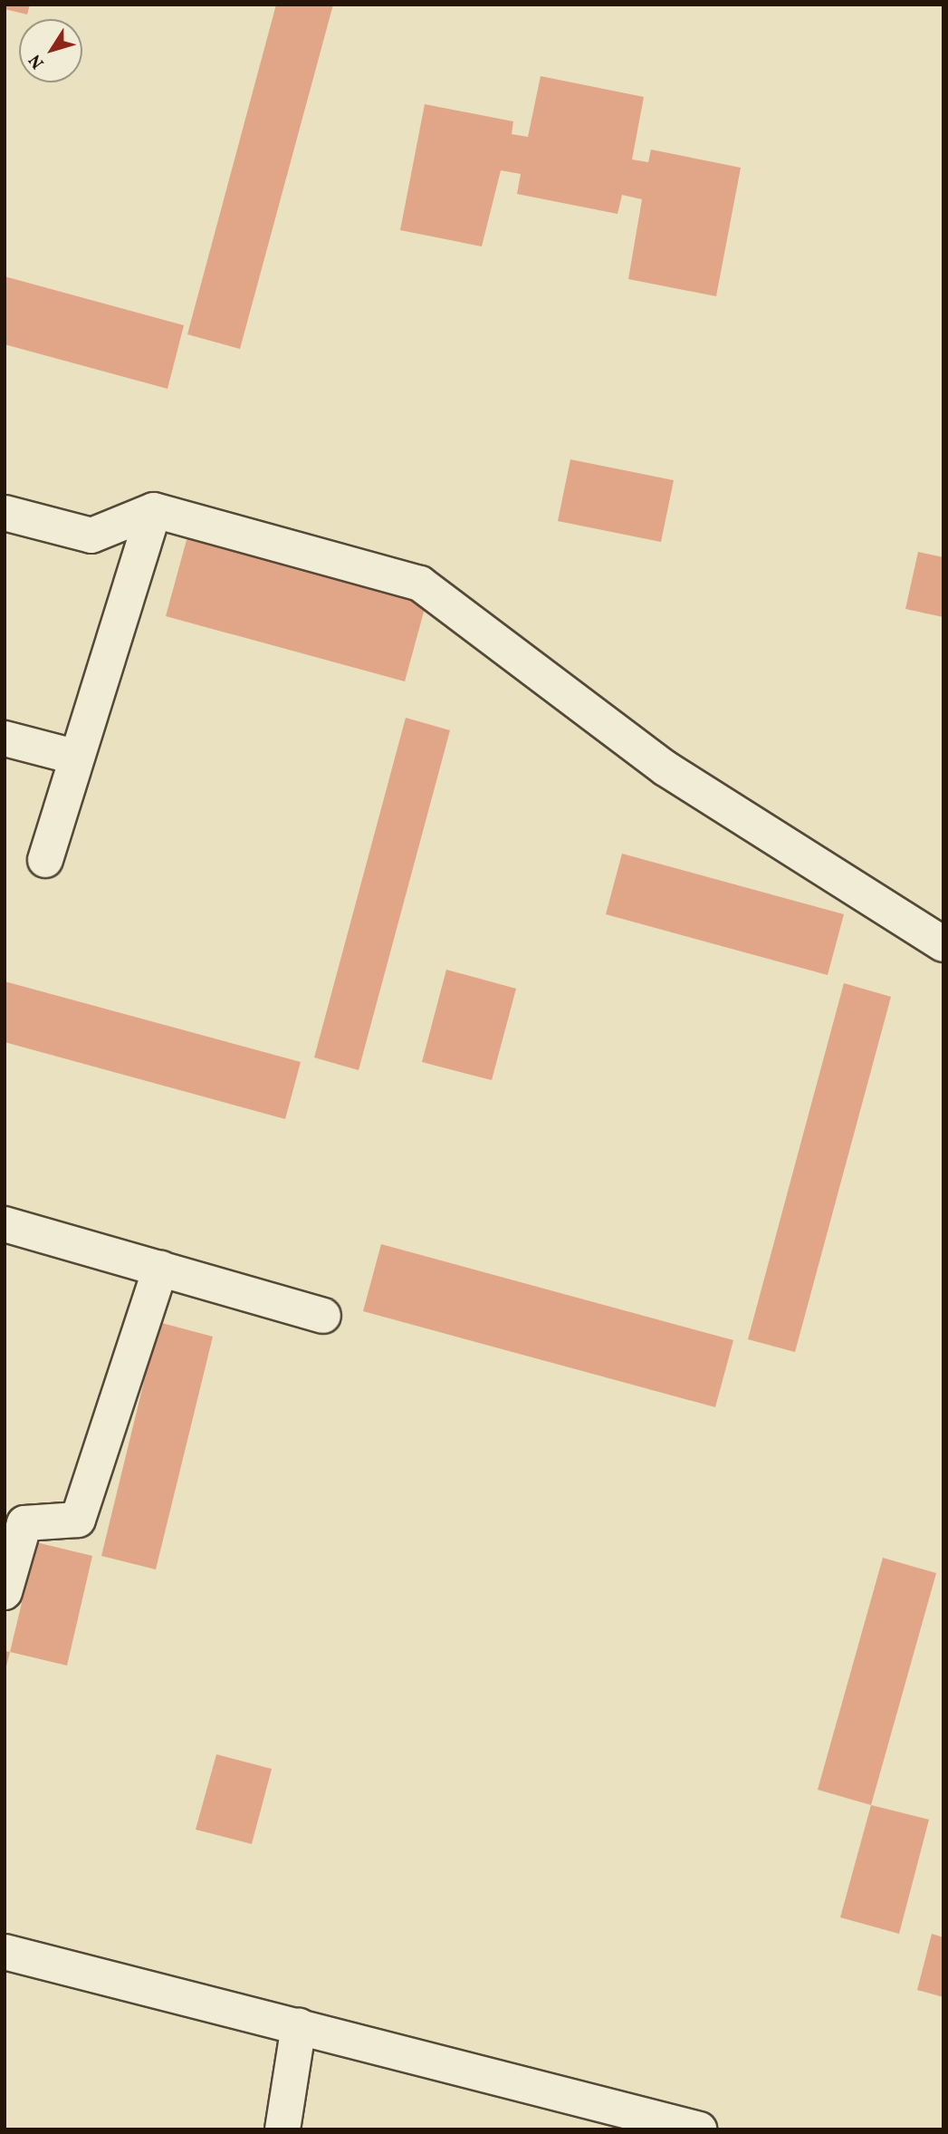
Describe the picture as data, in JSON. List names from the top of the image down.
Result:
{
  "north": "bottom left"
}
